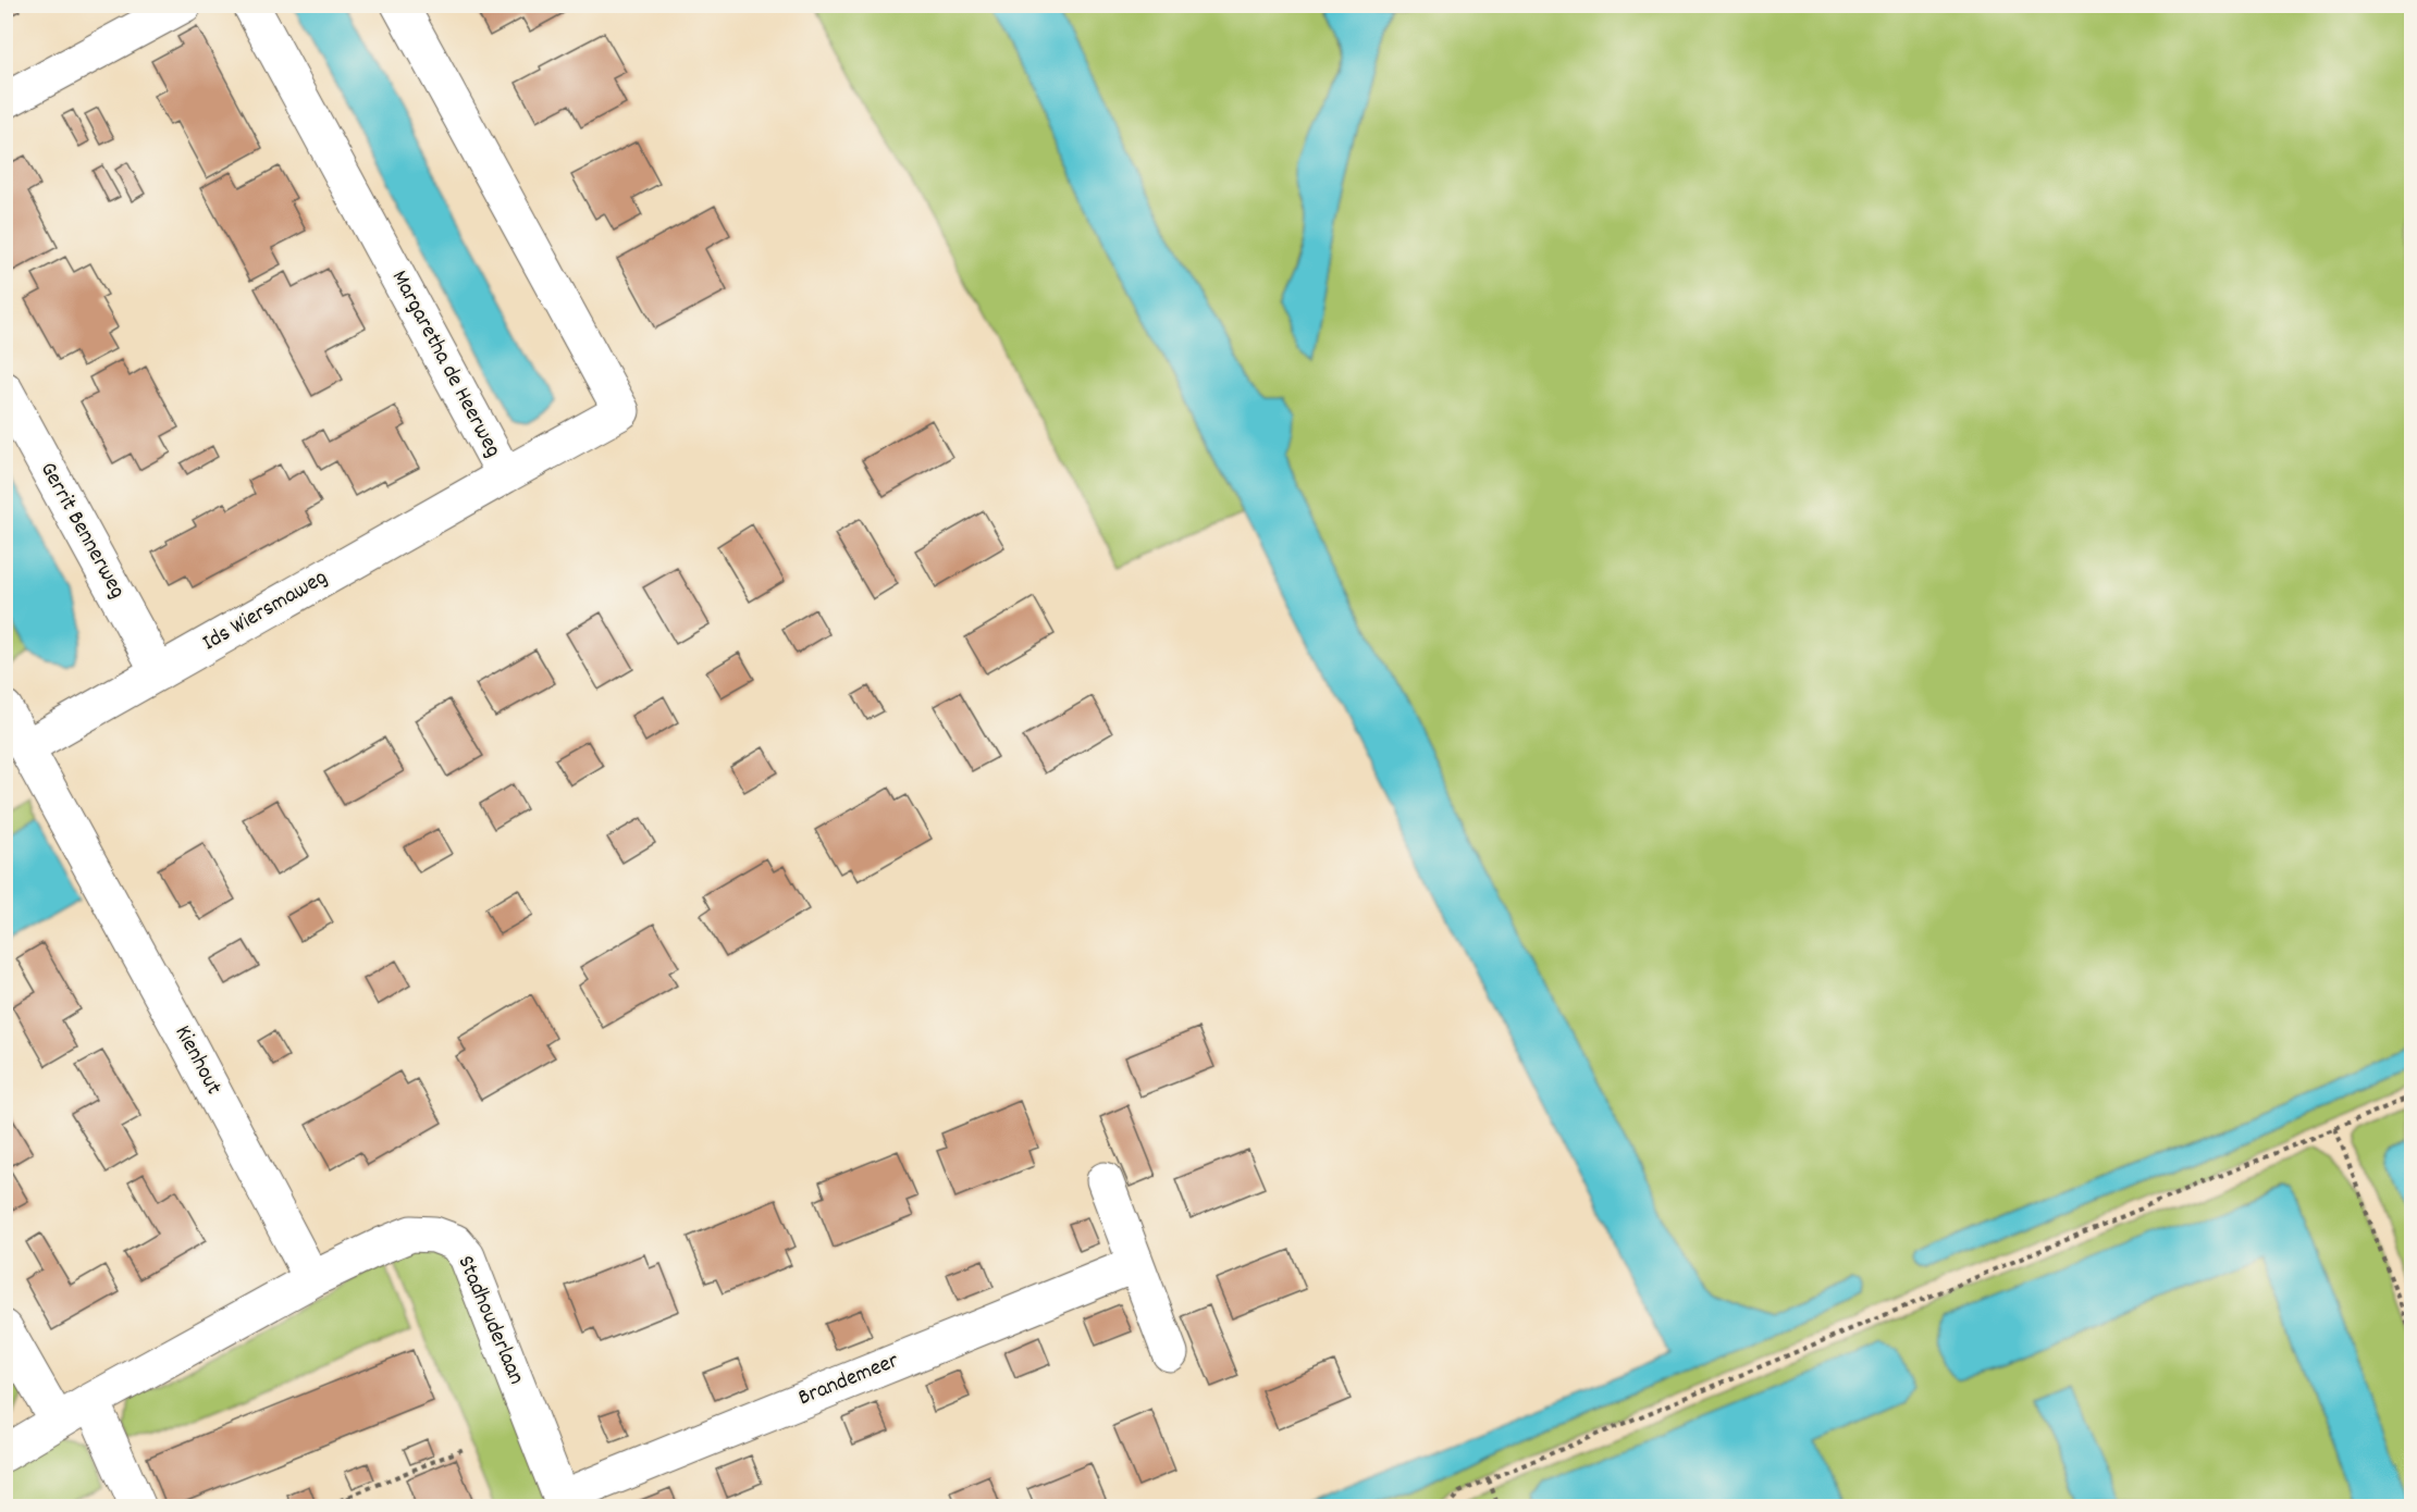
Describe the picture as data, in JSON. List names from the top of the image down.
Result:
{
  "streets": {
    "street": [
      "Margaretha de Heerweg",
      "Gerrit Bennerweg",
      "Ids Wiersmaweg",
      "Kienhout",
      "Stadhouderlaan",
      "Brandemeer"
    ]
  },
  "crossings": [
    ["Margaretha de Heerweg", "Ids Wiersmaweg"],
    ["Gerrit Bennerweg", "Ids Wiersmaweg"],
    ["Ids Wiersmaweg", "Kienhout"],
    ["Kienhout", "Stadhouderlaan"],
    ["Stadhouderlaan", "Brandemeer"]
  ]
}
